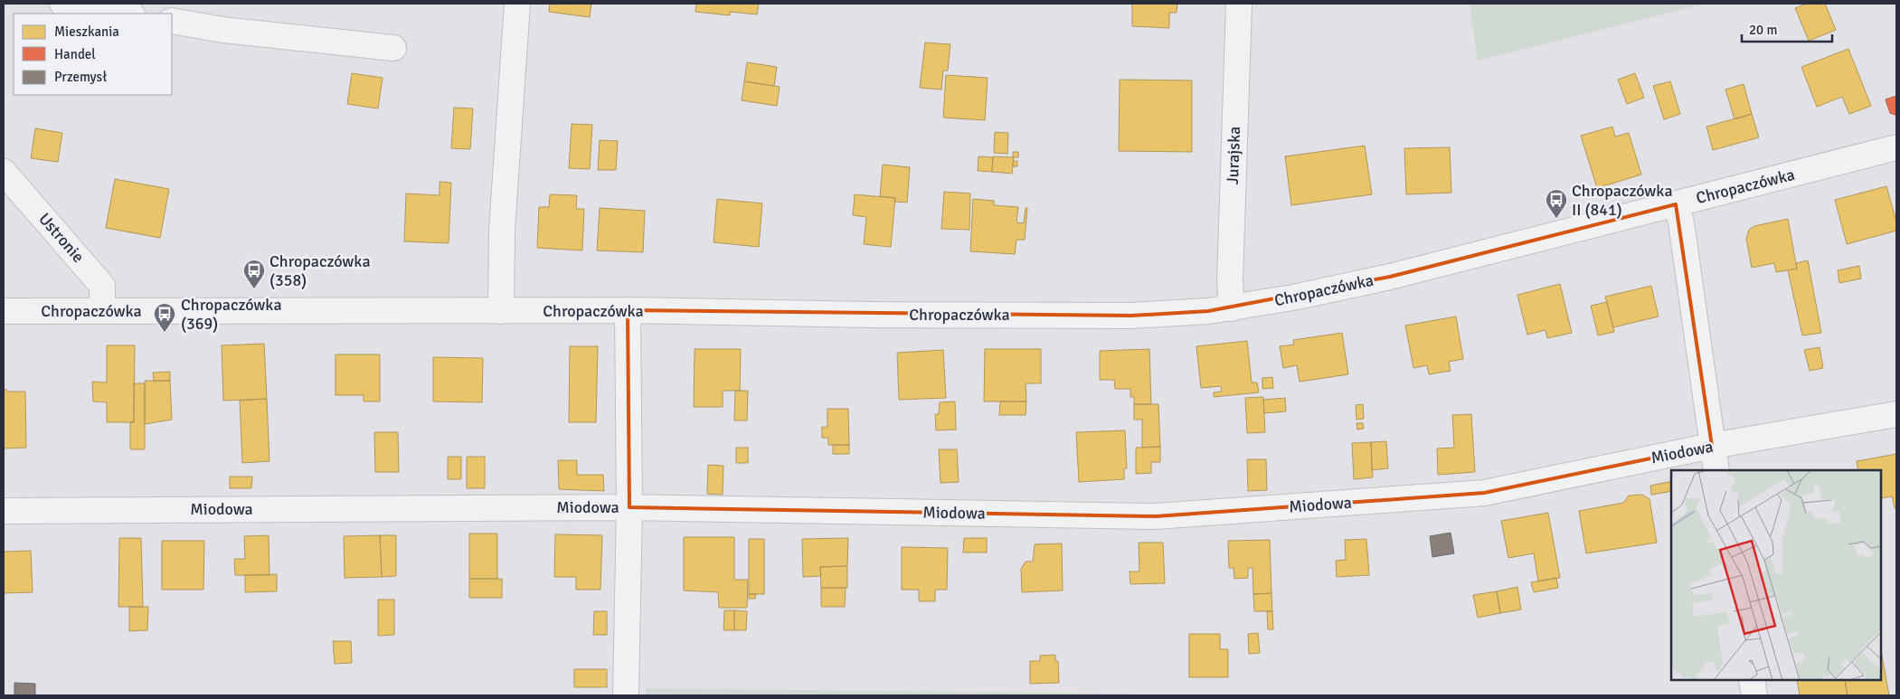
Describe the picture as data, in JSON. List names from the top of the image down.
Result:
{
  "streets": {
    "street": [
      "Jurajska",
      "Chropaczówka",
      "Ustronie",
      "Miodowa"
    ]
  },
  "crossings": [
    ["Jurajska", "Chropaczówka"],
    ["Chropaczówka", "Ustronie"]
  ],
  "places": {
    "bus stop": ["Chropaczówka II (841)", "Chropaczówka (358)", "Chropaczówka (369)"]
  },
  "legend": ["Mieszkania", "Handel", "Przemysł"],
  "scale_bar": "20 m"
}
